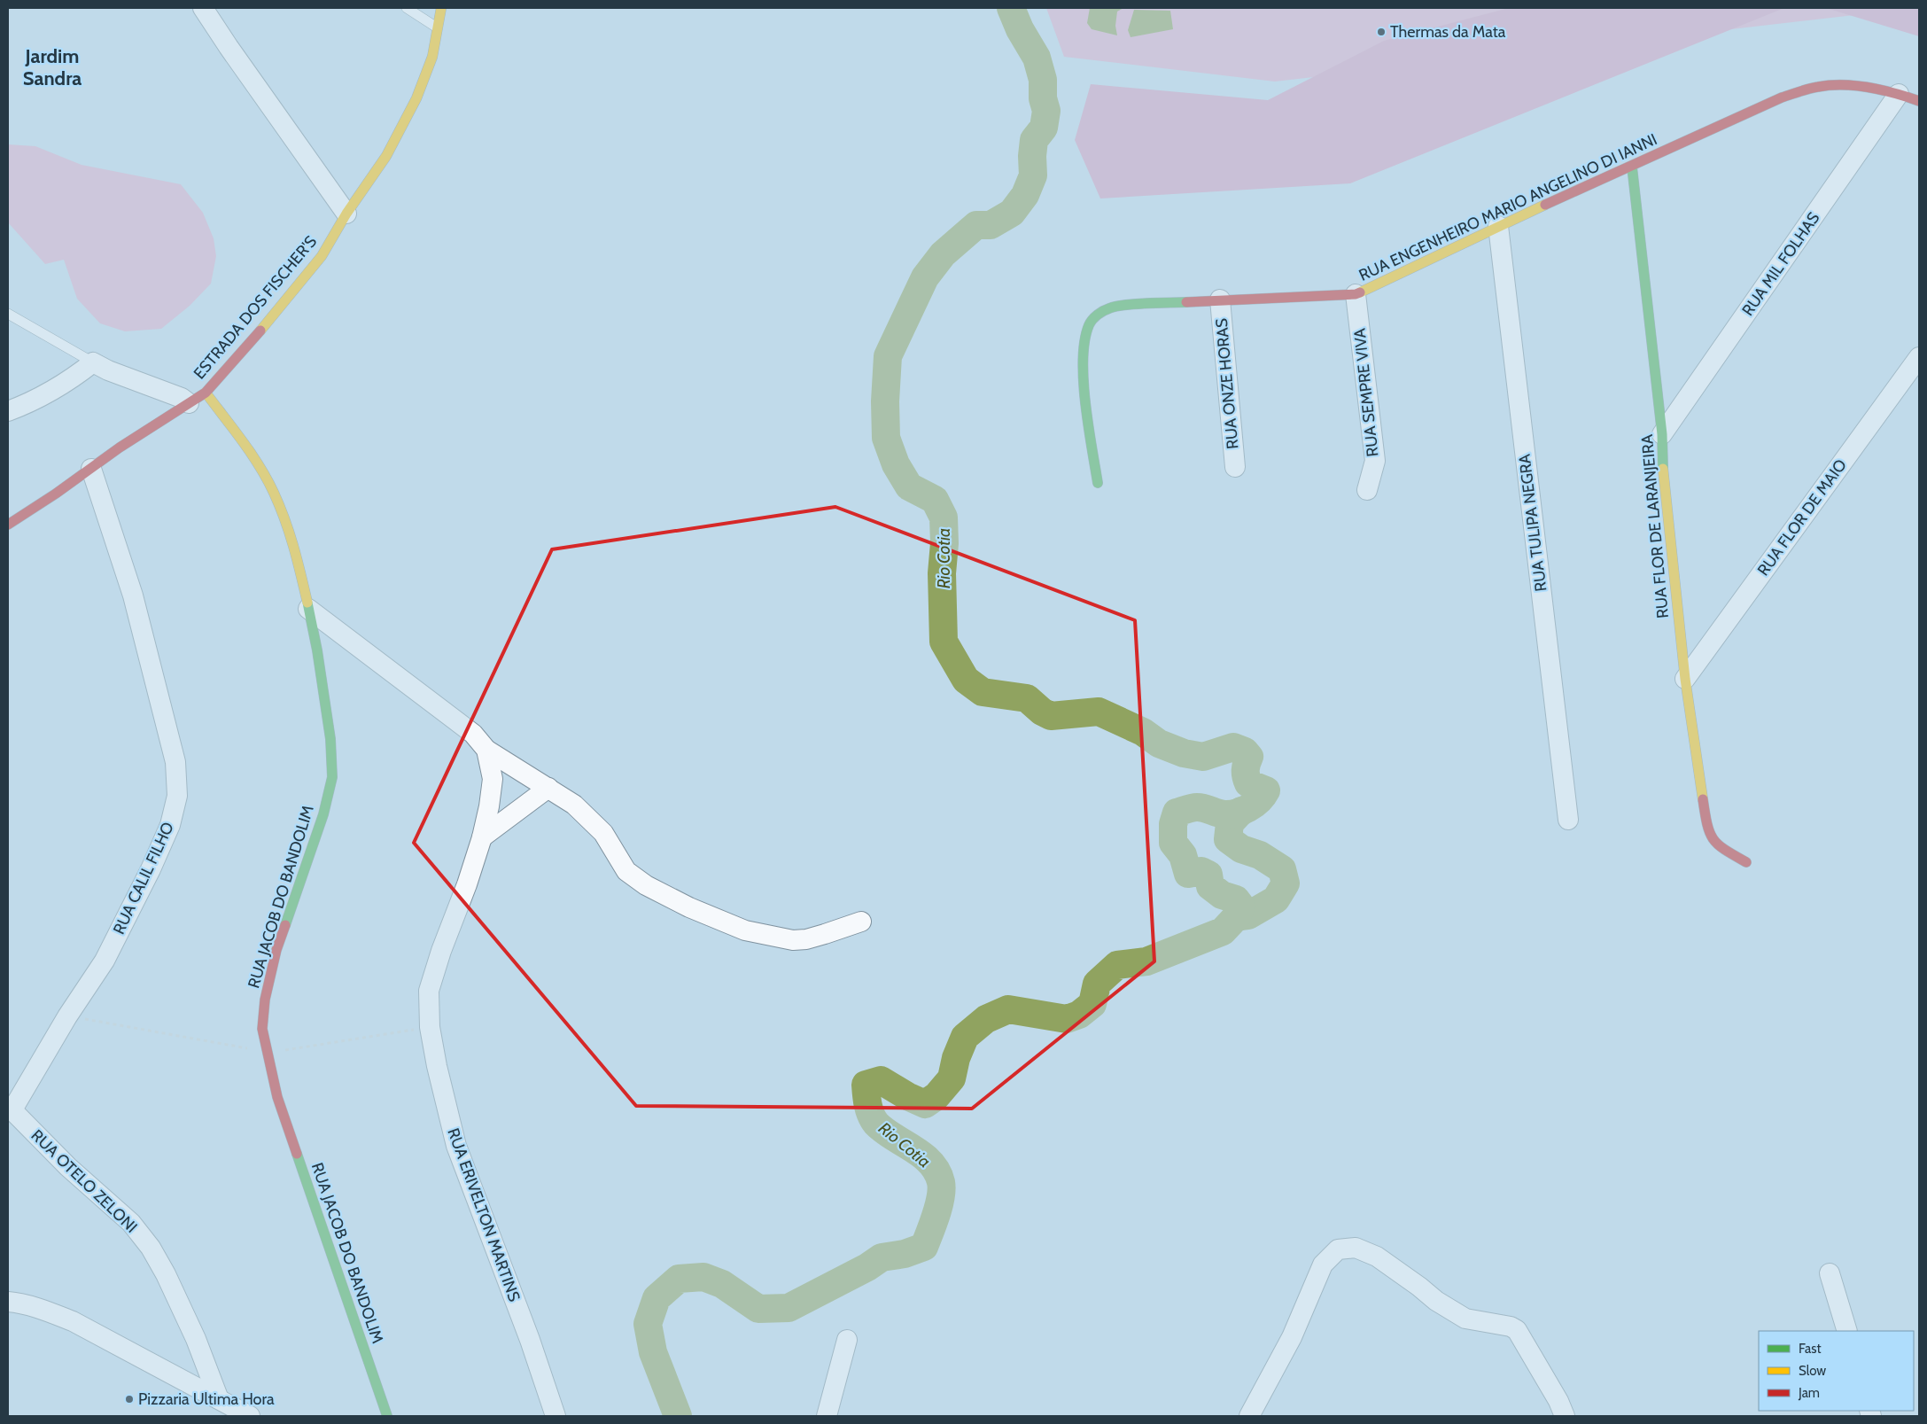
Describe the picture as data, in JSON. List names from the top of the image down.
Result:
{
  "streets": {
    "street": [
      "RUA ENGENHEIRO MARIO ANGELINO DI IANNI",
      "RUA MIL FOLHAS",
      "ESTRADA DOS FISCHER'S",
      "RUA ONZE HORAS",
      "RUA SEMPRE VIVA",
      "RUA FLOR DE MAIO",
      "RUA TULIPA NEGRA",
      "RUA FLOR DE LARANJEIRA",
      "RUA CALIL FILHO",
      "RUA JACOB DO BANDOLIM",
      "RUA OTELO ZELONI",
      "RUA ERIVELTON MARTINS"
    ]
  },
  "crossings": [
    ["RUA ENGENHEIRO MARIO ANGELINO DI IANNI", "RUA MIL FOLHAS"],
    ["RUA ENGENHEIRO MARIO ANGELINO DI IANNI", "RUA ONZE HORAS"],
    ["RUA ENGENHEIRO MARIO ANGELINO DI IANNI", "RUA SEMPRE VIVA"],
    ["RUA ENGENHEIRO MARIO ANGELINO DI IANNI", "RUA TULIPA NEGRA"],
    ["RUA ENGENHEIRO MARIO ANGELINO DI IANNI", "RUA FLOR DE LARANJEIRA"],
    ["RUA MIL FOLHAS", "RUA FLOR DE LARANJEIRA"],
    ["ESTRADA DOS FISCHER'S", "RUA CALIL FILHO"],
    ["ESTRADA DOS FISCHER'S", "RUA JACOB DO BANDOLIM"],
    ["RUA FLOR DE MAIO", "RUA FLOR DE LARANJEIRA"],
    ["RUA CALIL FILHO", "RUA OTELO ZELONI"]
  ],
  "districts": ["Jardim Sandra"],
  "water": ["Rio Cotia"],
  "places": ["Thermas da Mata", "Pizzaria Ultima Hora"],
  "legend": ["Fast", "Slow", "Jam"]
}
